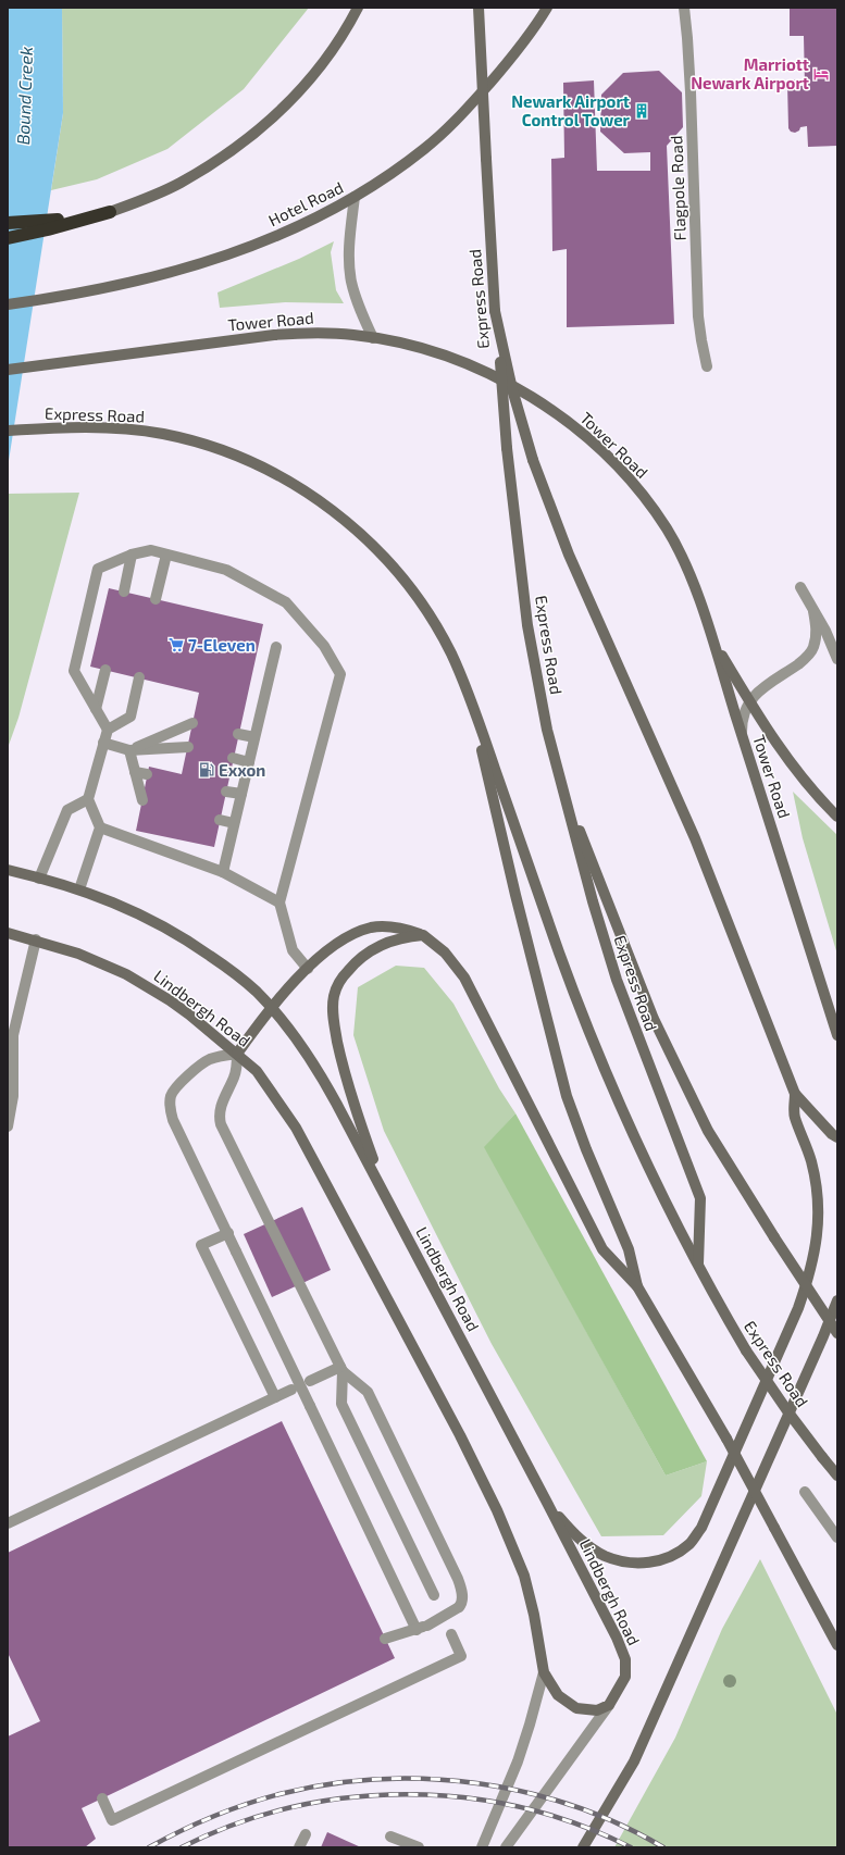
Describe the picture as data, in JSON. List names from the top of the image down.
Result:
{
  "streets": {
    "street": [
      "Hotel Road",
      "Express Road",
      "Tower Road",
      "Lindbergh Road"
    ],
    "lane": ["Flagpole Road"]
  },
  "water": ["Bound Creek"],
  "places": {
    "hotel": ["Marriott Newark Airport"],
    "building": ["Newark Airport Control Tower"],
    "supermarket": ["7-Eleven"],
    "fuel station": ["Exxon"]
  }
}
